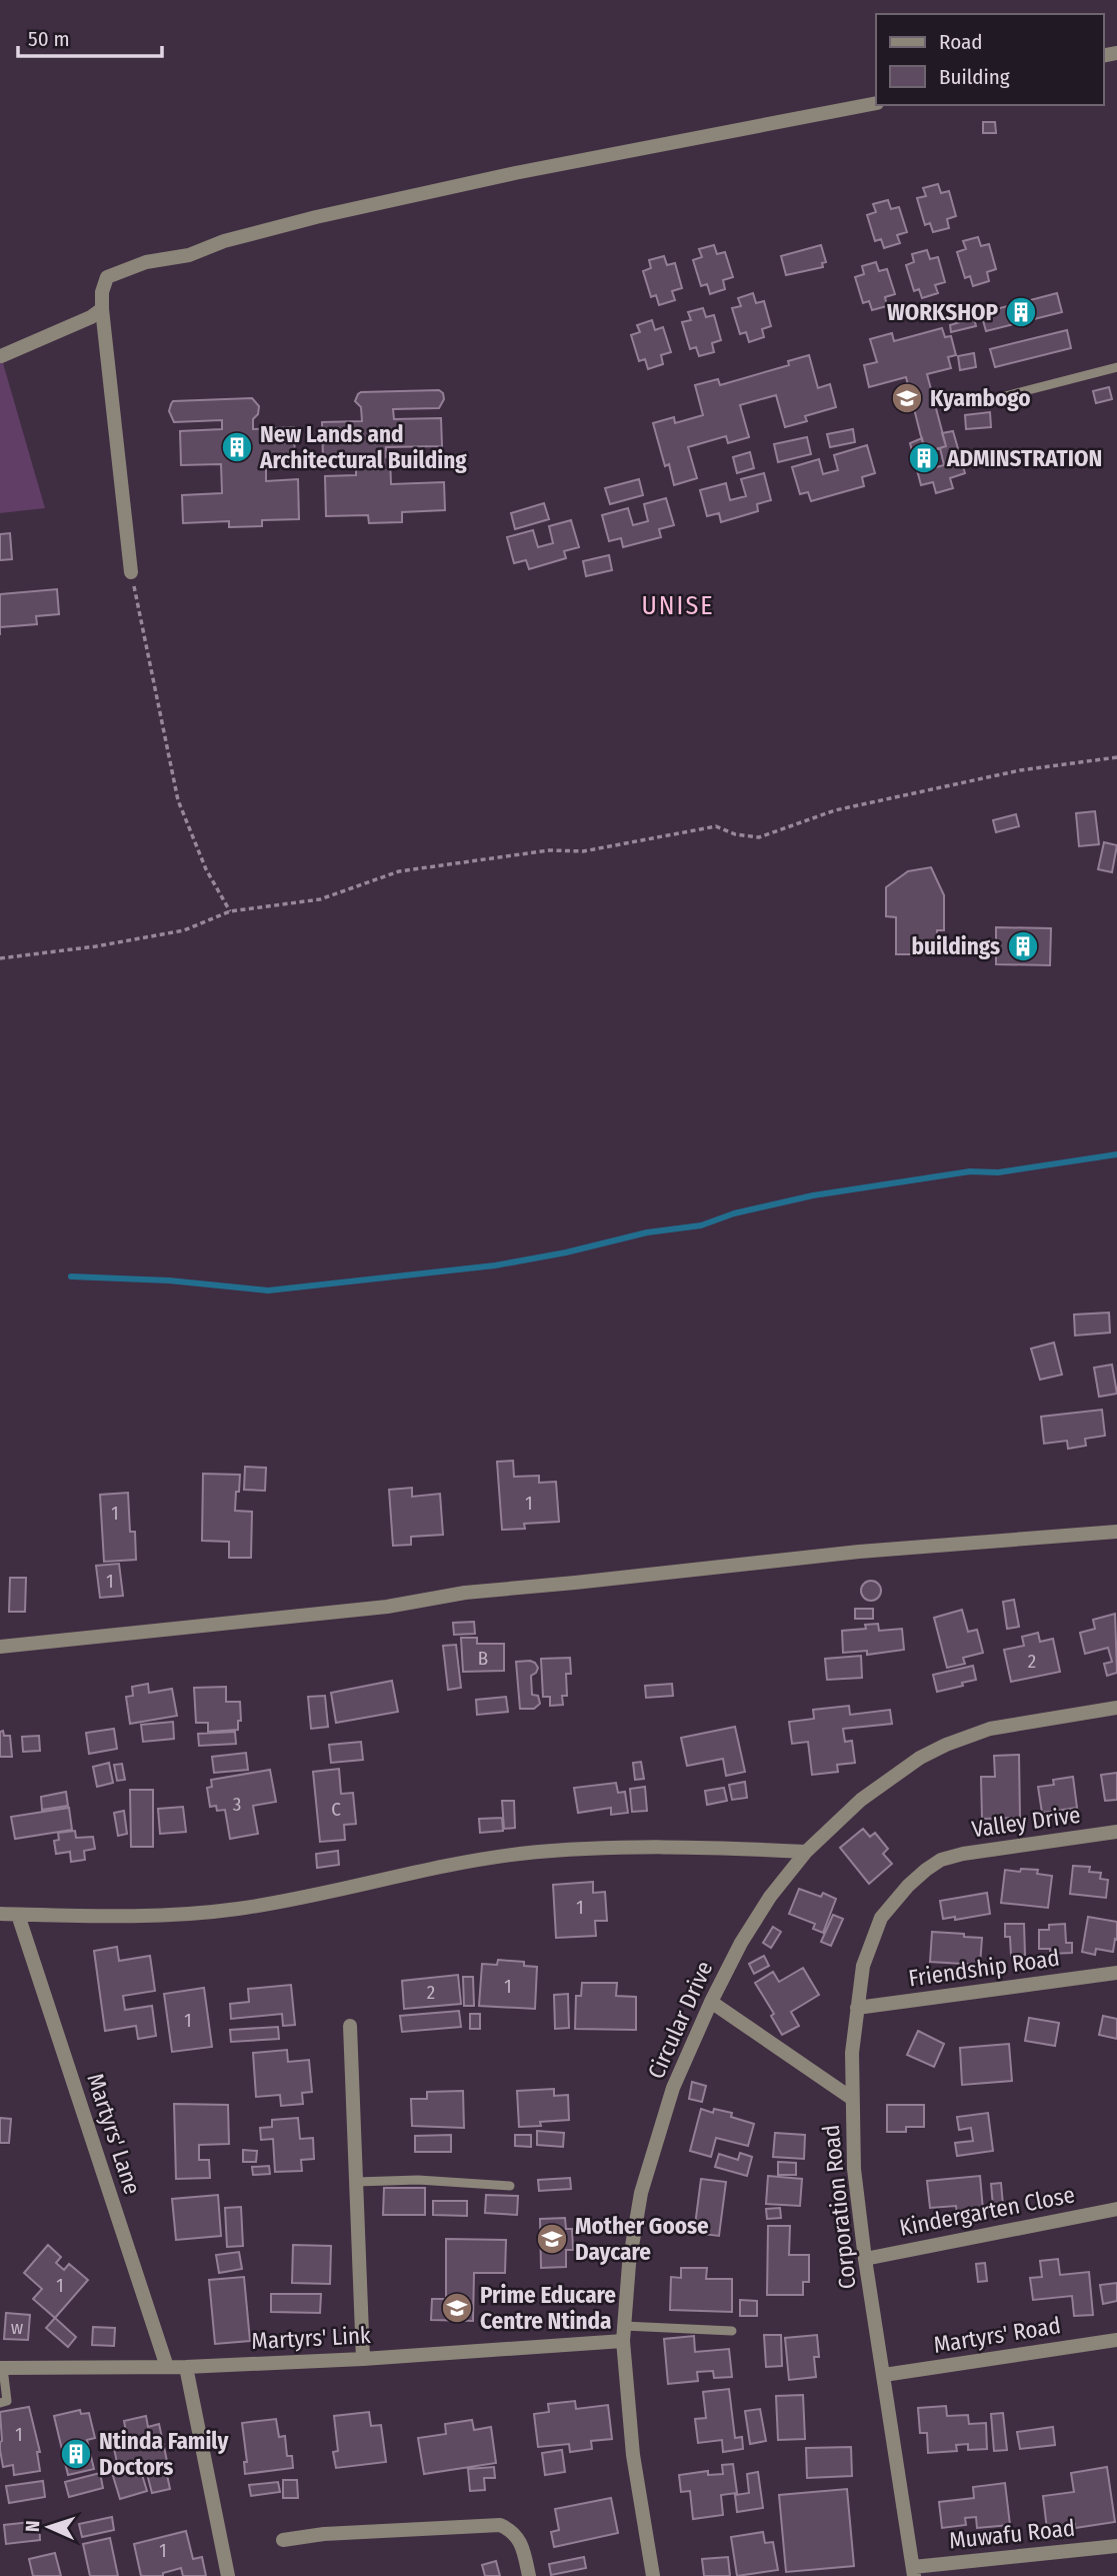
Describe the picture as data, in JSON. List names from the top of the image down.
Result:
{
  "streets": {
    "street": [
      "Valley Drive",
      "Friendship Road",
      "Circular Drive",
      "Martyrs' Lane",
      "Corporation Road",
      "Kindergarten Close",
      "Martyrs' Road",
      "Martyrs' Link",
      "Muwafu Road"
    ]
  },
  "crossings": [
    ["Valley Drive", "Corporation Road"],
    ["Friendship Road", "Corporation Road"],
    ["Circular Drive", "Martyrs' Link"],
    ["Martyrs' Lane", "Martyrs' Link"],
    ["Corporation Road", "Kindergarten Close"],
    ["Corporation Road", "Martyrs' Road"],
    ["Corporation Road", "Muwafu Road"]
  ],
  "districts": ["UNISE"],
  "places": {
    "building": [
      "WORKSHOP",
      "New Lands and Architectural Building",
      "ADMINSTRATION",
      "buildings",
      "Ntinda Family Doctors"
    ],
    "school or university": ["Kyambogo", "Mother Goose Daycare", "Prime Educare Centre Ntinda"]
  },
  "house_numbers": [
    "1",
    "1",
    "1",
    "B",
    "2",
    "3",
    "C",
    "1",
    "1",
    "2",
    "1",
    "1",
    "w",
    "1",
    "1"
  ],
  "legend": ["Road", "Building"],
  "scale_bar": "50 m",
  "north": "left"
}
